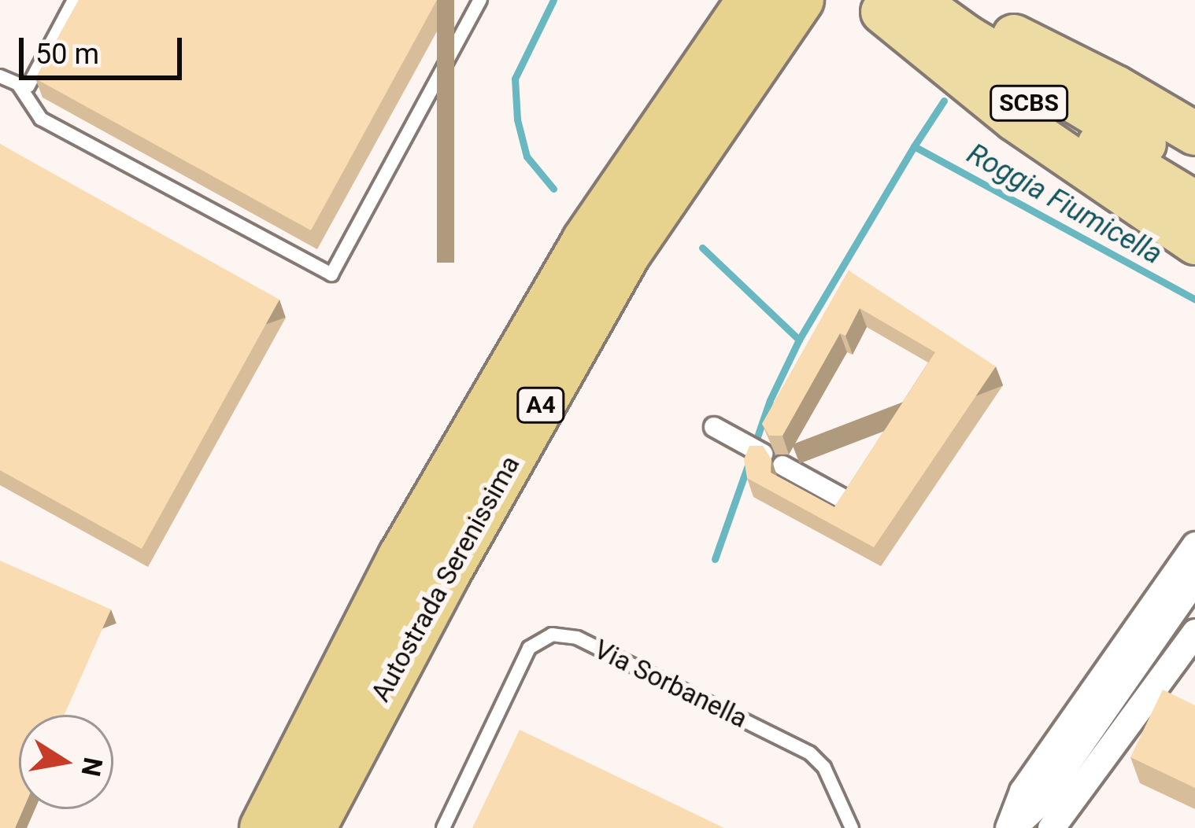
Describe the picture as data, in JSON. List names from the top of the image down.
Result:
{
  "streets": {
    "highway": ["SCBS", "A4", "Autostrada Serenissima"],
    "lane": ["Via Sorbanella"]
  },
  "water": ["Roggia Fiumicella"],
  "scale_bar": "50 m",
  "north": "right"
}
